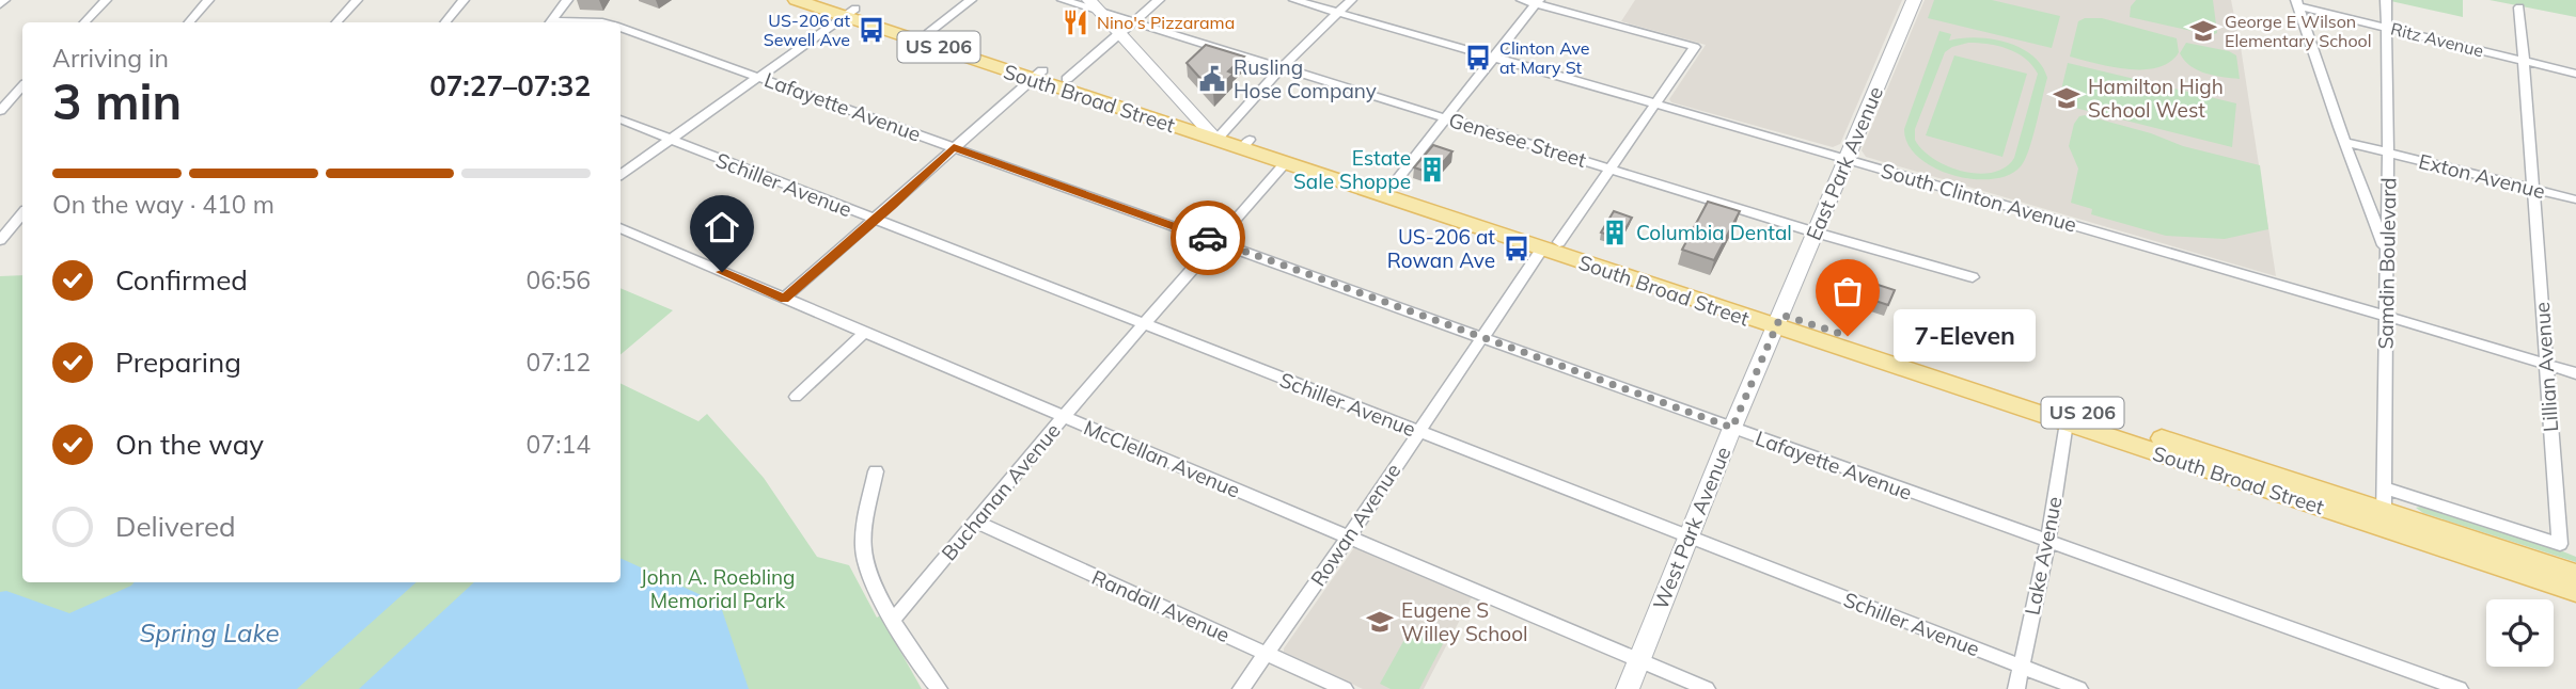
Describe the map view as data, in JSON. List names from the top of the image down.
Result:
{
  "streets": {
    "main road": ["US 206", "South Broad Street"],
    "street": [
      "Ritz Avenue",
      "Lafayette Avenue",
      "Genesee Street",
      "East Park Avenue",
      "Exton Avenue",
      "Schiller Avenue",
      "South Clinton Avenue",
      "Samdin Boulevard",
      "Lillian Avenue",
      "McClellan Avenue",
      "Buchanan Avenue",
      "Rowan Avenue",
      "West Park Avenue",
      "Lake Avenue",
      "Randall Avenue"
    ]
  },
  "crossings": [
    ["Ritz Avenue", "Samdin Boulevard"],
    ["Ritz Avenue", "Lillian Avenue"],
    ["South Broad Street", "East Park Avenue"],
    ["South Broad Street", "Samdin Boulevard"],
    ["South Broad Street", "Buchanan Avenue"],
    ["South Broad Street", "Rowan Avenue"],
    ["South Broad Street", "West Park Avenue"],
    ["South Broad Street", "Lake Avenue"],
    ["Lafayette Avenue", "Buchanan Avenue"],
    ["Lafayette Avenue", "Rowan Avenue"],
    ["Lafayette Avenue", "West Park Avenue"],
    ["Lafayette Avenue", "Lake Avenue"],
    ["Genesee Street", "East Park Avenue"],
    ["Genesee Street", "Rowan Avenue"],
    ["East Park Avenue", "South Clinton Avenue"],
    ["East Park Avenue", "West Park Avenue"],
    ["Exton Avenue", "Samdin Boulevard"],
    ["Exton Avenue", "Lillian Avenue"],
    ["Schiller Avenue", "Buchanan Avenue"],
    ["Schiller Avenue", "Rowan Avenue"],
    ["Schiller Avenue", "West Park Avenue"],
    ["Schiller Avenue", "Lake Avenue"],
    ["South Clinton Avenue", "Samdin Boulevard"],
    ["South Clinton Avenue", "Lillian Avenue"],
    ["South Clinton Avenue", "Rowan Avenue"],
    ["Samdin Boulevard", "Lillian Avenue"],
    ["McClellan Avenue", "Buchanan Avenue"],
    ["McClellan Avenue", "Rowan Avenue"],
    ["McClellan Avenue", "West Park Avenue"],
    ["Buchanan Avenue", "Randall Avenue"],
    ["Rowan Avenue", "Randall Avenue"]
  ],
  "water": ["Spring Lake"],
  "parks": ["John A. Roebling Memorial Park"],
  "places": {
    "restaurant": ["Nino's Pizzarama"],
    "bus stop": ["US-206 at Sewell Ave", "Clinton Ave at Mary St", "US-206 at Rowan Ave"],
    "school or university": ["George E Wilson Elementary School", "Hamilton High School West", "Eugene S Willey School"],
    "public building": ["Rusling Hose Company"],
    "building": ["Estate Sale Shoppe", "Columbia Dental"],
    "other": ["7-Eleven"]
  },
  "page": {
    "heading": ["3 min", "Arriving in", "07:27–07:32"],
    "bar": "On the way · 410 m",
    "list": [
      ["Confirmed", "06:56"],
      ["Preparing", "07:12"],
      ["On the way", "07:14"],
      "Delivered"
    ],
    "bubble": "7-Eleven"
  }
}
